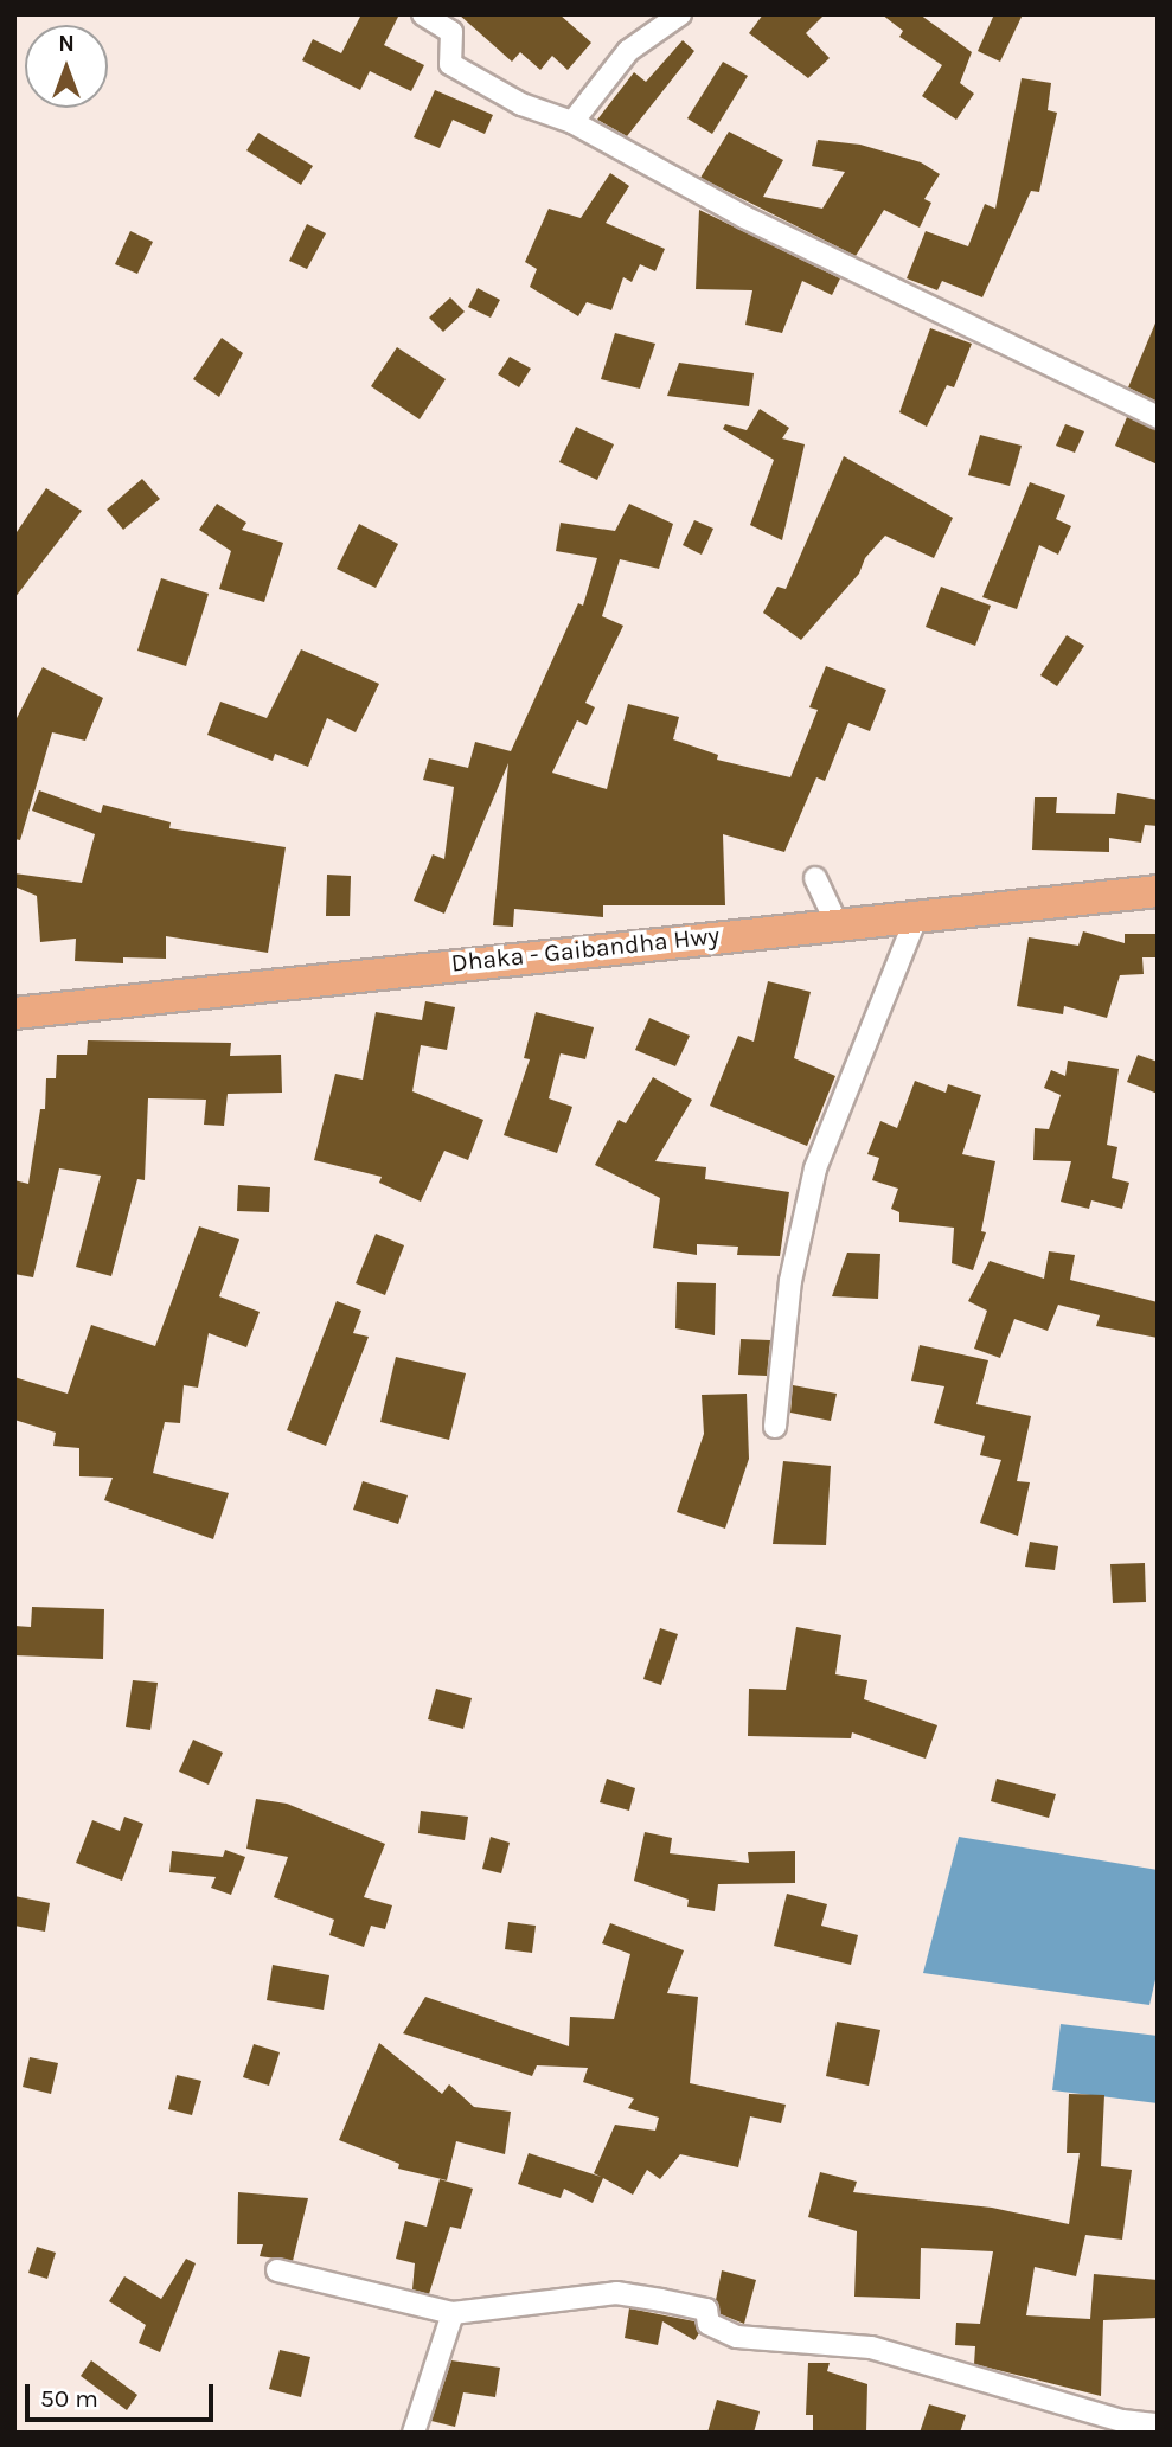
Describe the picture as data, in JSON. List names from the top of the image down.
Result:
{
  "streets": {
    "main road": ["Dhaka - Gaibandha Hwy"]
  },
  "scale_bar": "50 m",
  "north": "top"
}
